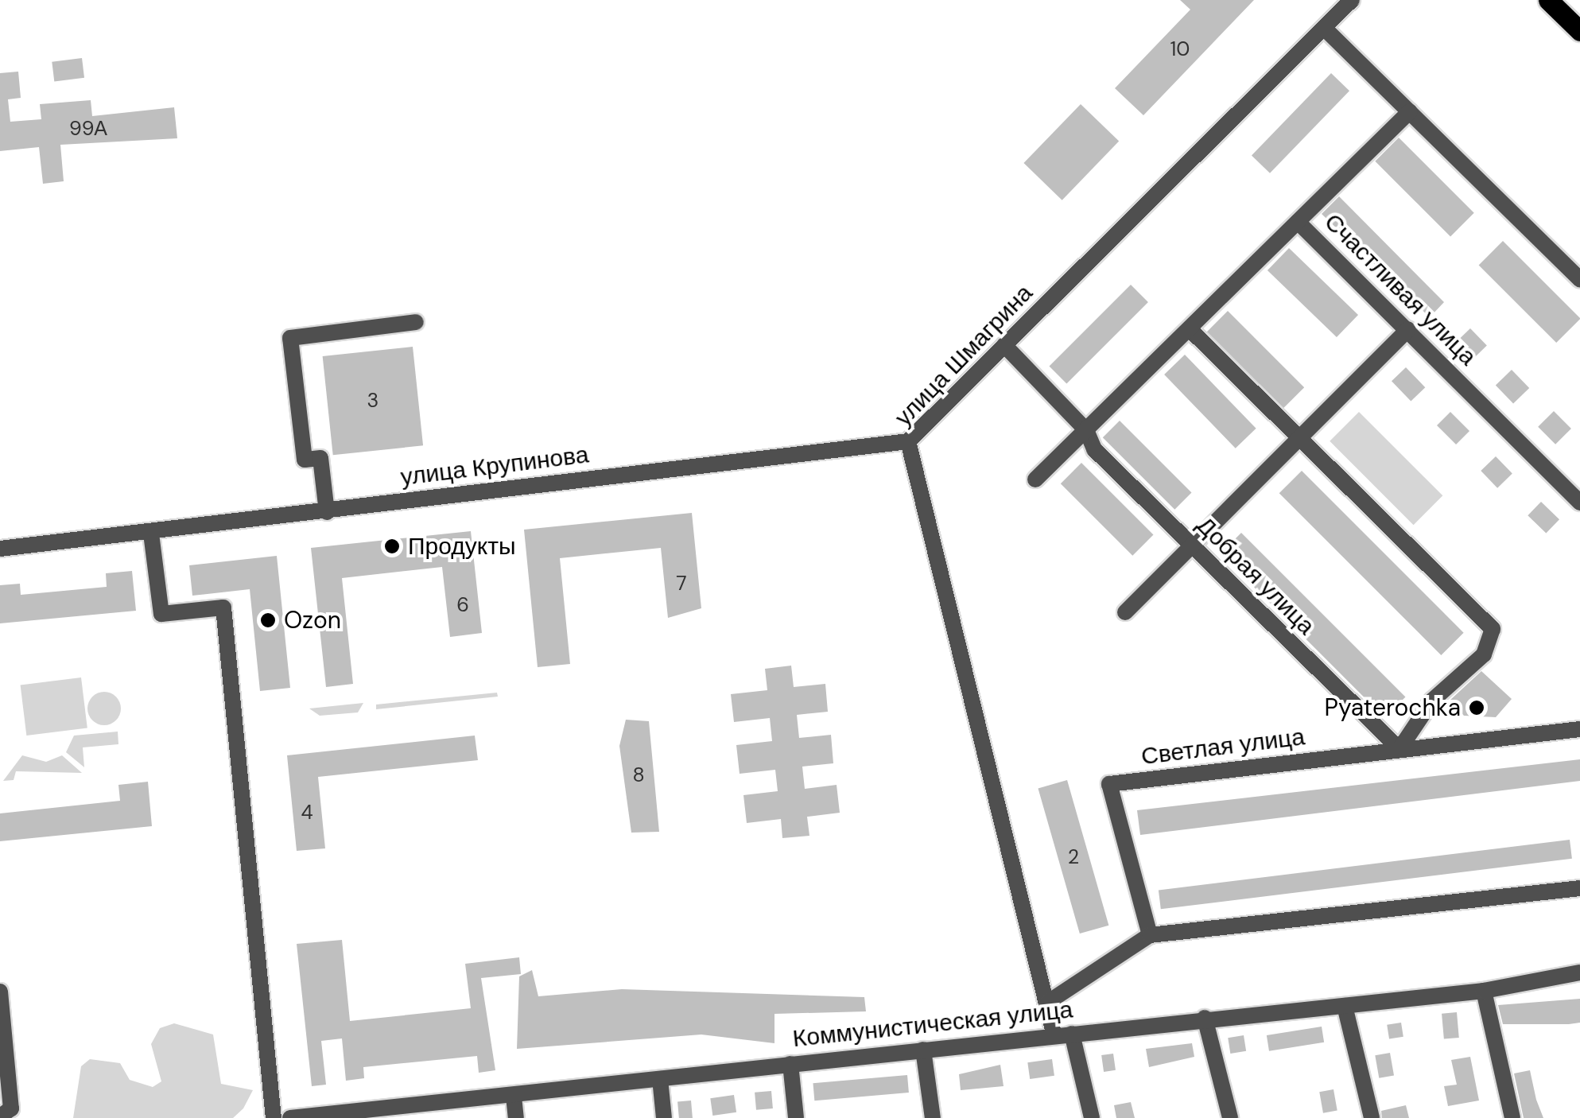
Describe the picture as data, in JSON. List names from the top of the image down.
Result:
{
  "streets": {
    "street": [
      "Счастливая улица",
      "улица Шмагрина",
      "улица Крупинова",
      "Добрая улица",
      "Светлая улица",
      "Коммунистическая улица"
    ]
  },
  "crossings": [
    ["улица Шмагрина", "улица Крупинова"],
    ["улица Шмагрина", "Добрая улица"],
    ["улица Шмагрина", "Коммунистическая улица"],
    ["Добрая улица", "Светлая улица"]
  ],
  "places": ["Продукты", "Ozon", "Pyaterochka"],
  "house_numbers": [
    "10",
    "99А",
    "3",
    "7",
    "6",
    "8",
    "4",
    "2"
  ]
}
